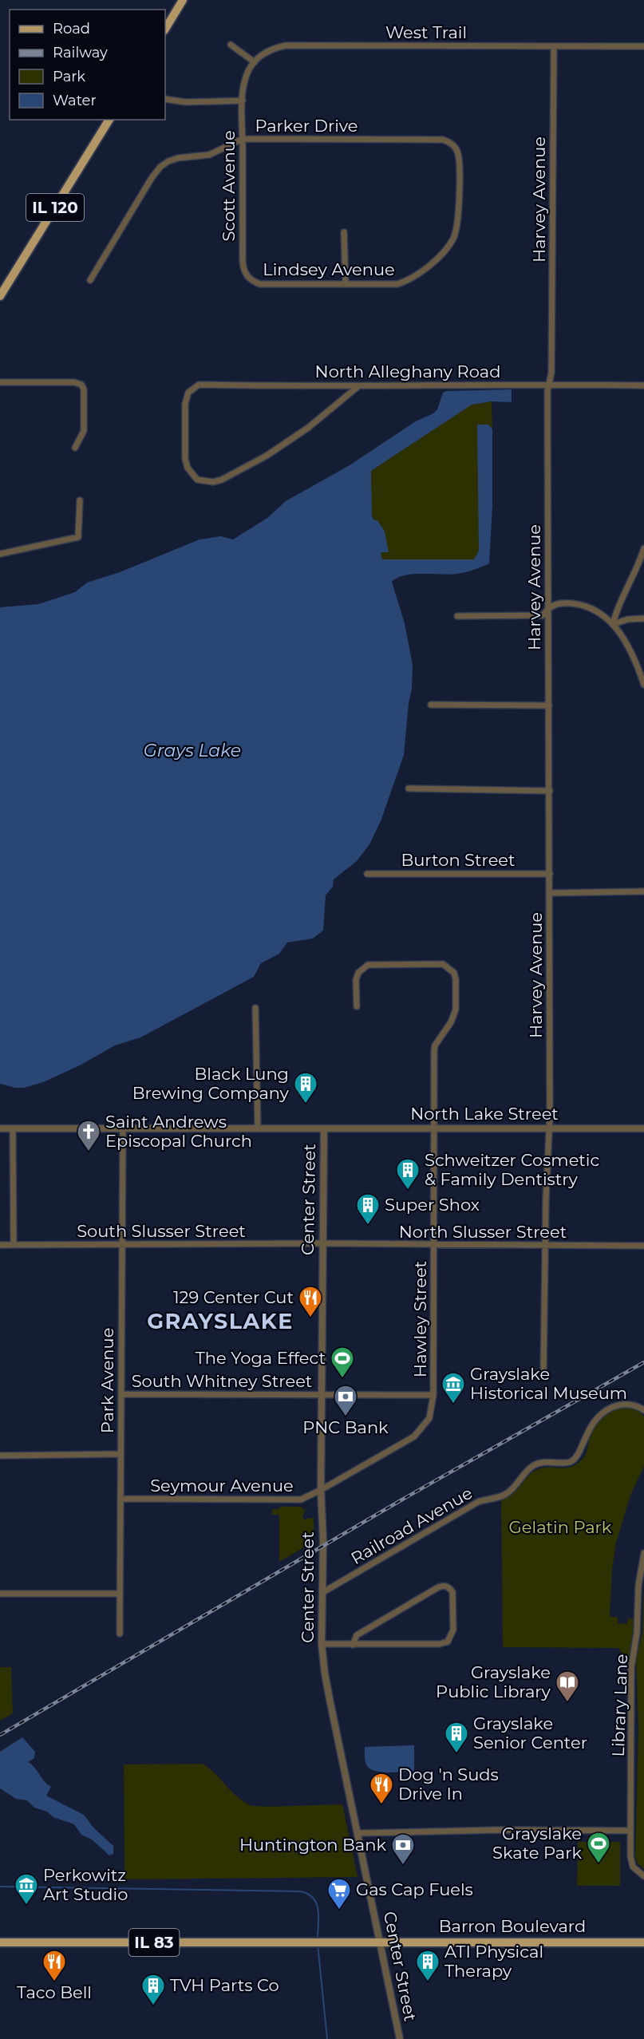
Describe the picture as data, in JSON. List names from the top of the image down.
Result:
{
  "streets": {
    "main road": ["IL 120", "Barron Boulevard", "IL 83"],
    "street": [
      "West Trail",
      "Parker Drive",
      "Scott Avenue",
      "Harvey Avenue",
      "Lindsey Avenue",
      "North Alleghany Road",
      "Burton Street",
      "North Lake Street",
      "Center Street",
      "South Slusser Street",
      "North Slusser Street",
      "Hawley Street",
      "Park Avenue",
      "South Whitney Street",
      "Seymour Avenue",
      "Railroad Avenue",
      "Library Lane"
    ]
  },
  "crossings": [
    ["West Trail", "Scott Avenue"],
    ["West Trail", "Harvey Avenue"],
    ["Parker Drive", "Scott Avenue"],
    ["Parker Drive", "Lindsey Avenue"],
    ["Scott Avenue", "Lindsey Avenue"],
    ["Harvey Avenue", "North Alleghany Road"],
    ["Harvey Avenue", "Burton Street"],
    ["Harvey Avenue", "North Lake Street"],
    ["Harvey Avenue", "North Slusser Street"],
    ["North Lake Street", "Center Street"],
    ["North Lake Street", "Hawley Street"],
    ["North Lake Street", "Park Avenue"],
    ["Center Street", "South Slusser Street"],
    ["Center Street", "North Slusser Street"],
    ["Center Street", "Hawley Street"],
    ["Center Street", "South Whitney Street"],
    ["Center Street", "Seymour Avenue"],
    ["Center Street", "Railroad Avenue"],
    ["Center Street", "Barron Boulevard"],
    ["Center Street", "IL 83"],
    ["South Slusser Street", "North Slusser Street"],
    ["South Slusser Street", "Park Avenue"],
    ["North Slusser Street", "Hawley Street"],
    ["Hawley Street", "South Whitney Street"],
    ["Hawley Street", "Seymour Avenue"],
    ["Park Avenue", "South Whitney Street"],
    ["Park Avenue", "Seymour Avenue"],
    ["Barron Boulevard", "IL 83"]
  ],
  "districts": ["GRAYSLAKE"],
  "water": ["Grays Lake"],
  "parks": ["Gelatin Park"],
  "places": {
    "building": [
      "Black Lung Brewing Company",
      "Schweitzer Cosmetic & Family Dentistry",
      "Super Shox",
      "Grayslake Senior Center",
      "ATI Physical Therapy",
      "TVH Parts Co"
    ],
    "church": ["Saint Andrews Episcopal Church"],
    "restaurant": ["129 Center Cut", "Dog 'n Suds Drive In", "Taco Bell"],
    "sports": ["The Yoga Effect", "Grayslake Skate Park"],
    "museum": ["Grayslake Historical Museum", "Perkowitz Art Studio"],
    "bank": ["PNC Bank", "Huntington Bank"],
    "library": ["Grayslake Public Library"],
    "supermarket": ["Gas Cap Fuels"]
  },
  "legend": [
    "Road",
    "Railway",
    "Park",
    "Water"
  ]
}
